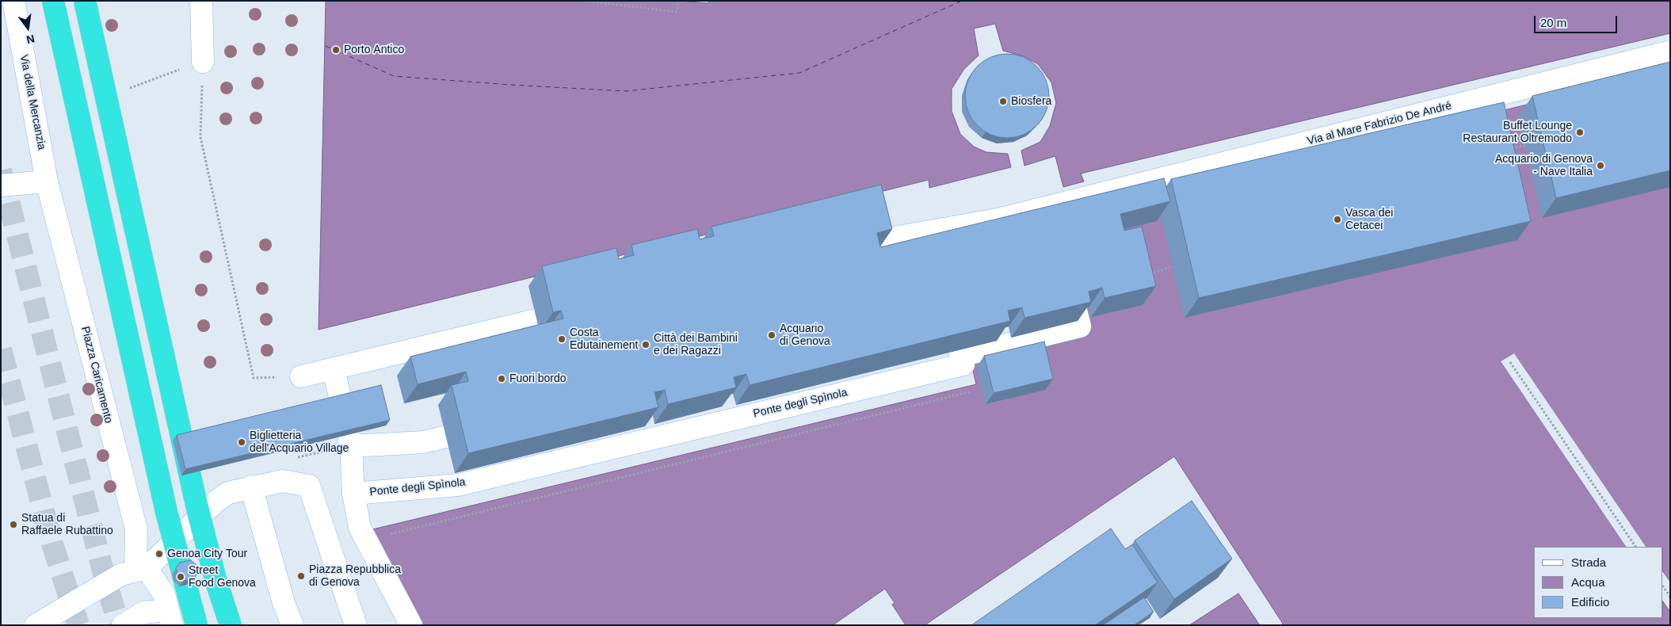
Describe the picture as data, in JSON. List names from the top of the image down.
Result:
{
  "streets": {
    "street": [
      "Via della Mercanzia",
      "Via al Mare Fabrizio De André",
      "Piazza Caricamento",
      "Ponte degli Spìnola"
    ]
  },
  "crossings": [
    ["Via della Mercanzia", "Piazza Caricamento"]
  ],
  "places": [
    "Porto Antico",
    "Biosfera",
    "Buffet Lounge Restaurant Oltremodo",
    "Acquario di Genova - Nave Italia",
    "Vasca dei Cetacei",
    "Acquario di Genova",
    "Costa Edutainement",
    "Città dei Bambini e dei Ragazzi",
    "Fuori bordo",
    "Biglietteria dell'Acquario Village",
    "Statua di Raffaele Rubattino",
    "Genoa City Tour",
    "Piazza Repubblica di Genova",
    "Street Food Genova"
  ],
  "legend": ["Strada", "Acqua", "Edificio"],
  "scale_bar": "20 m",
  "north": "bottom"
}
